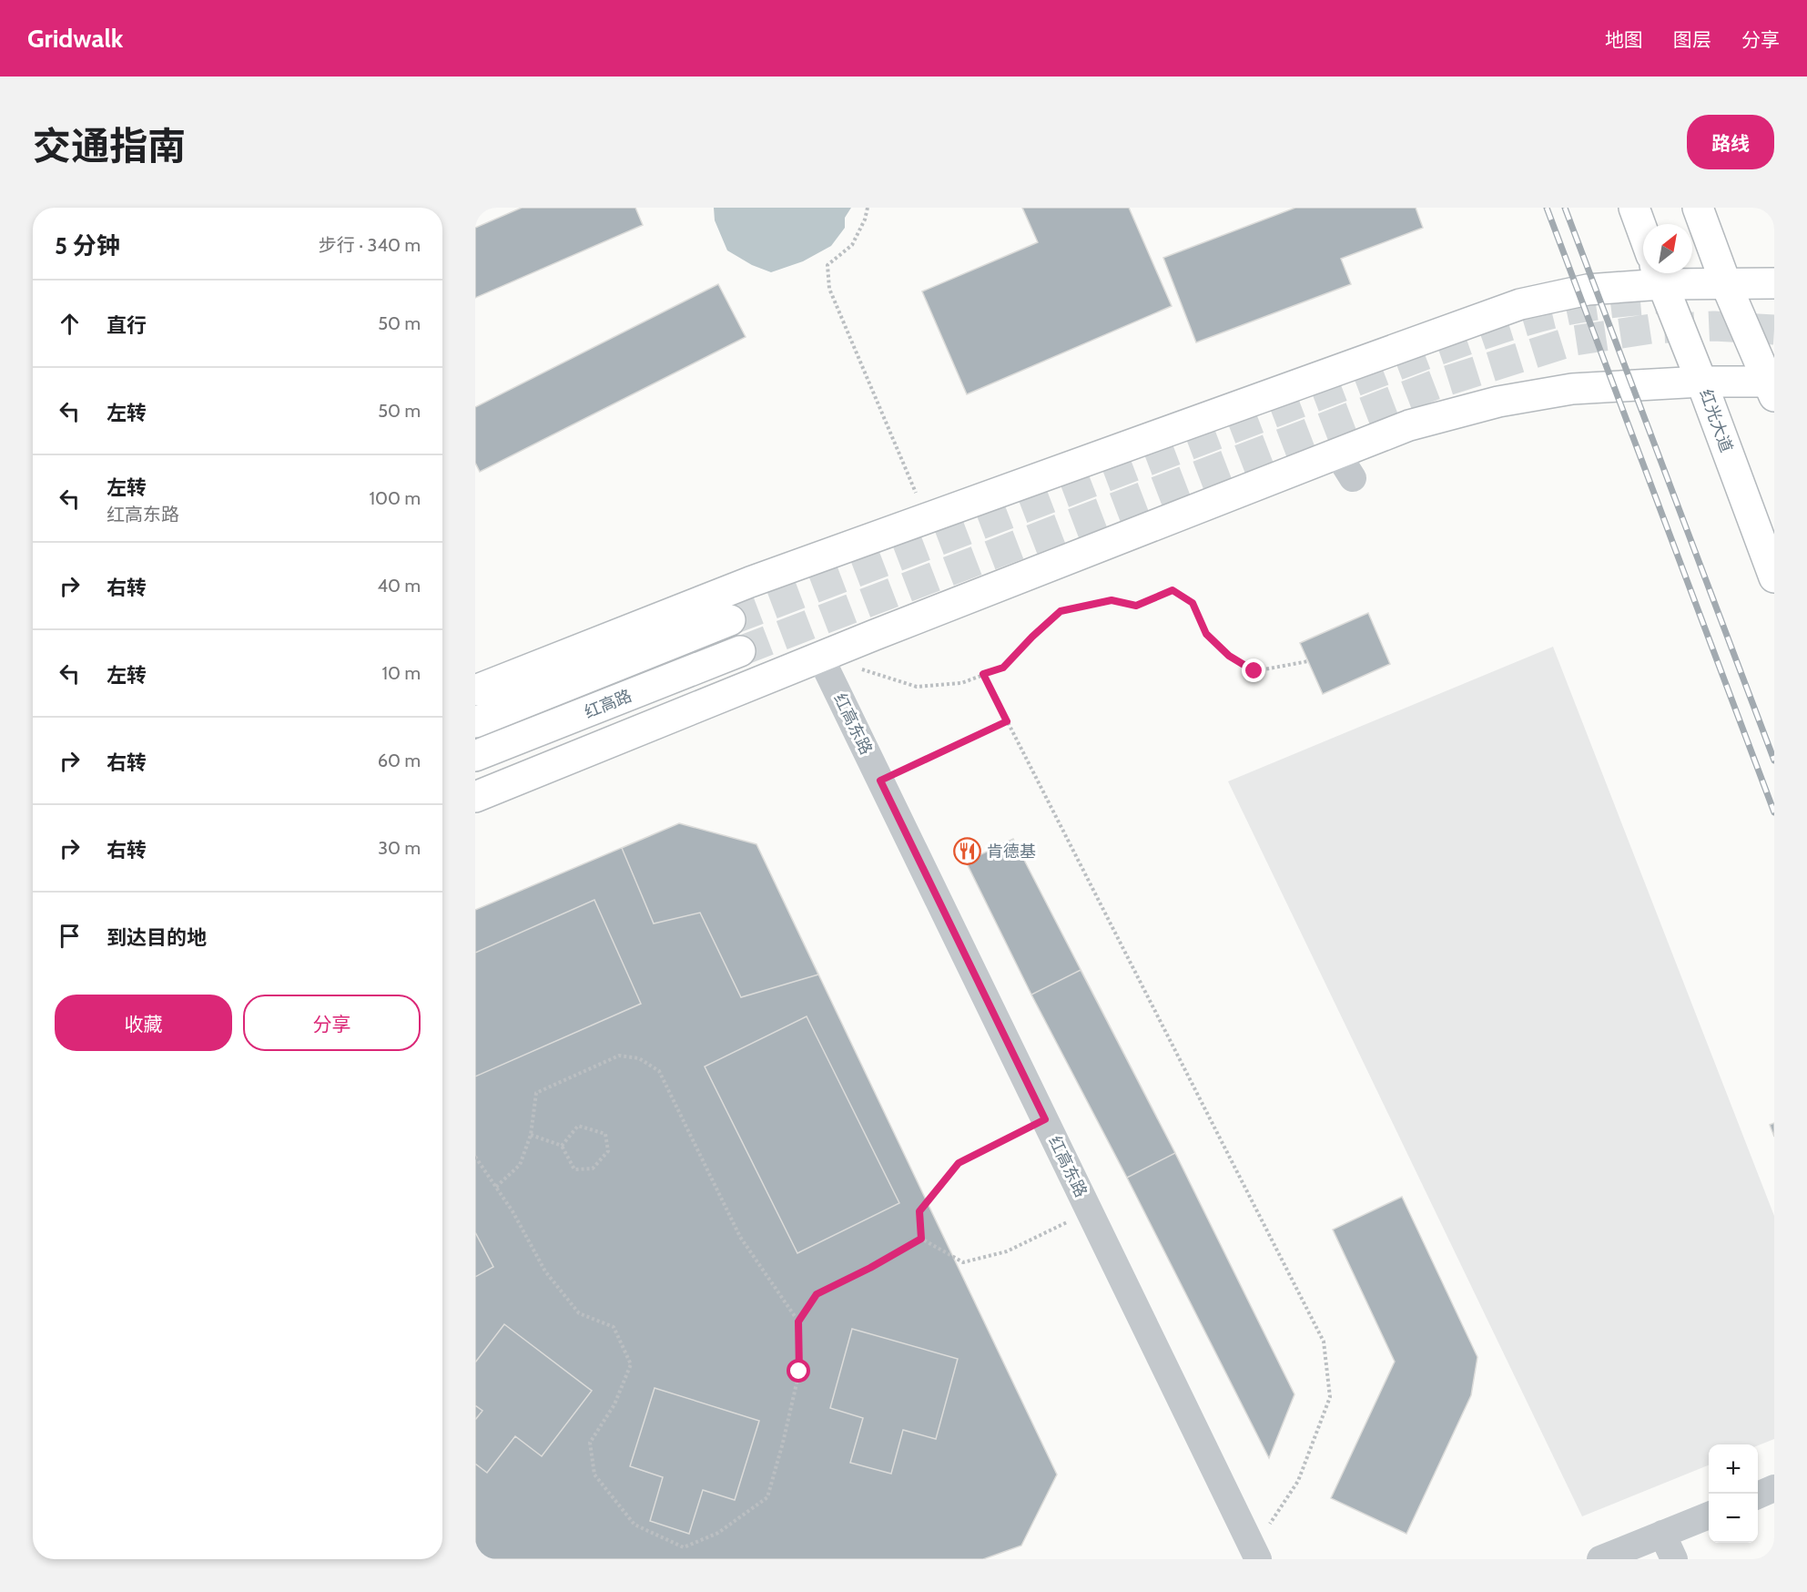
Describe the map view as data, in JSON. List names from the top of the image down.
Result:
{
  "streets": {
    "main road": ["红光大道", "红高路"],
    "street": ["红高东路"]
  },
  "places": {
    "restaurant": ["肯德基"]
  },
  "north": "top right",
  "page": {
    "header": "Gridwalk",
    "nav": ["地图", "图层", "分享"],
    "title": "交通指南",
    "buttons": [
      "路线",
      ["收藏", "分享"]
    ],
    "heading": ["5 分钟", "步行 · 340 m"],
    "list": [
      ["直行", "50 m"],
      ["左转", "50 m"],
      ["左转", "红高东路", "100 m"],
      ["右转", "40 m"],
      ["左转", "10 m"],
      ["右转", "60 m"],
      ["右转", "30 m"],
      "到达目的地"
    ],
    "map_buttons": ["+", "−"]
  }
}
